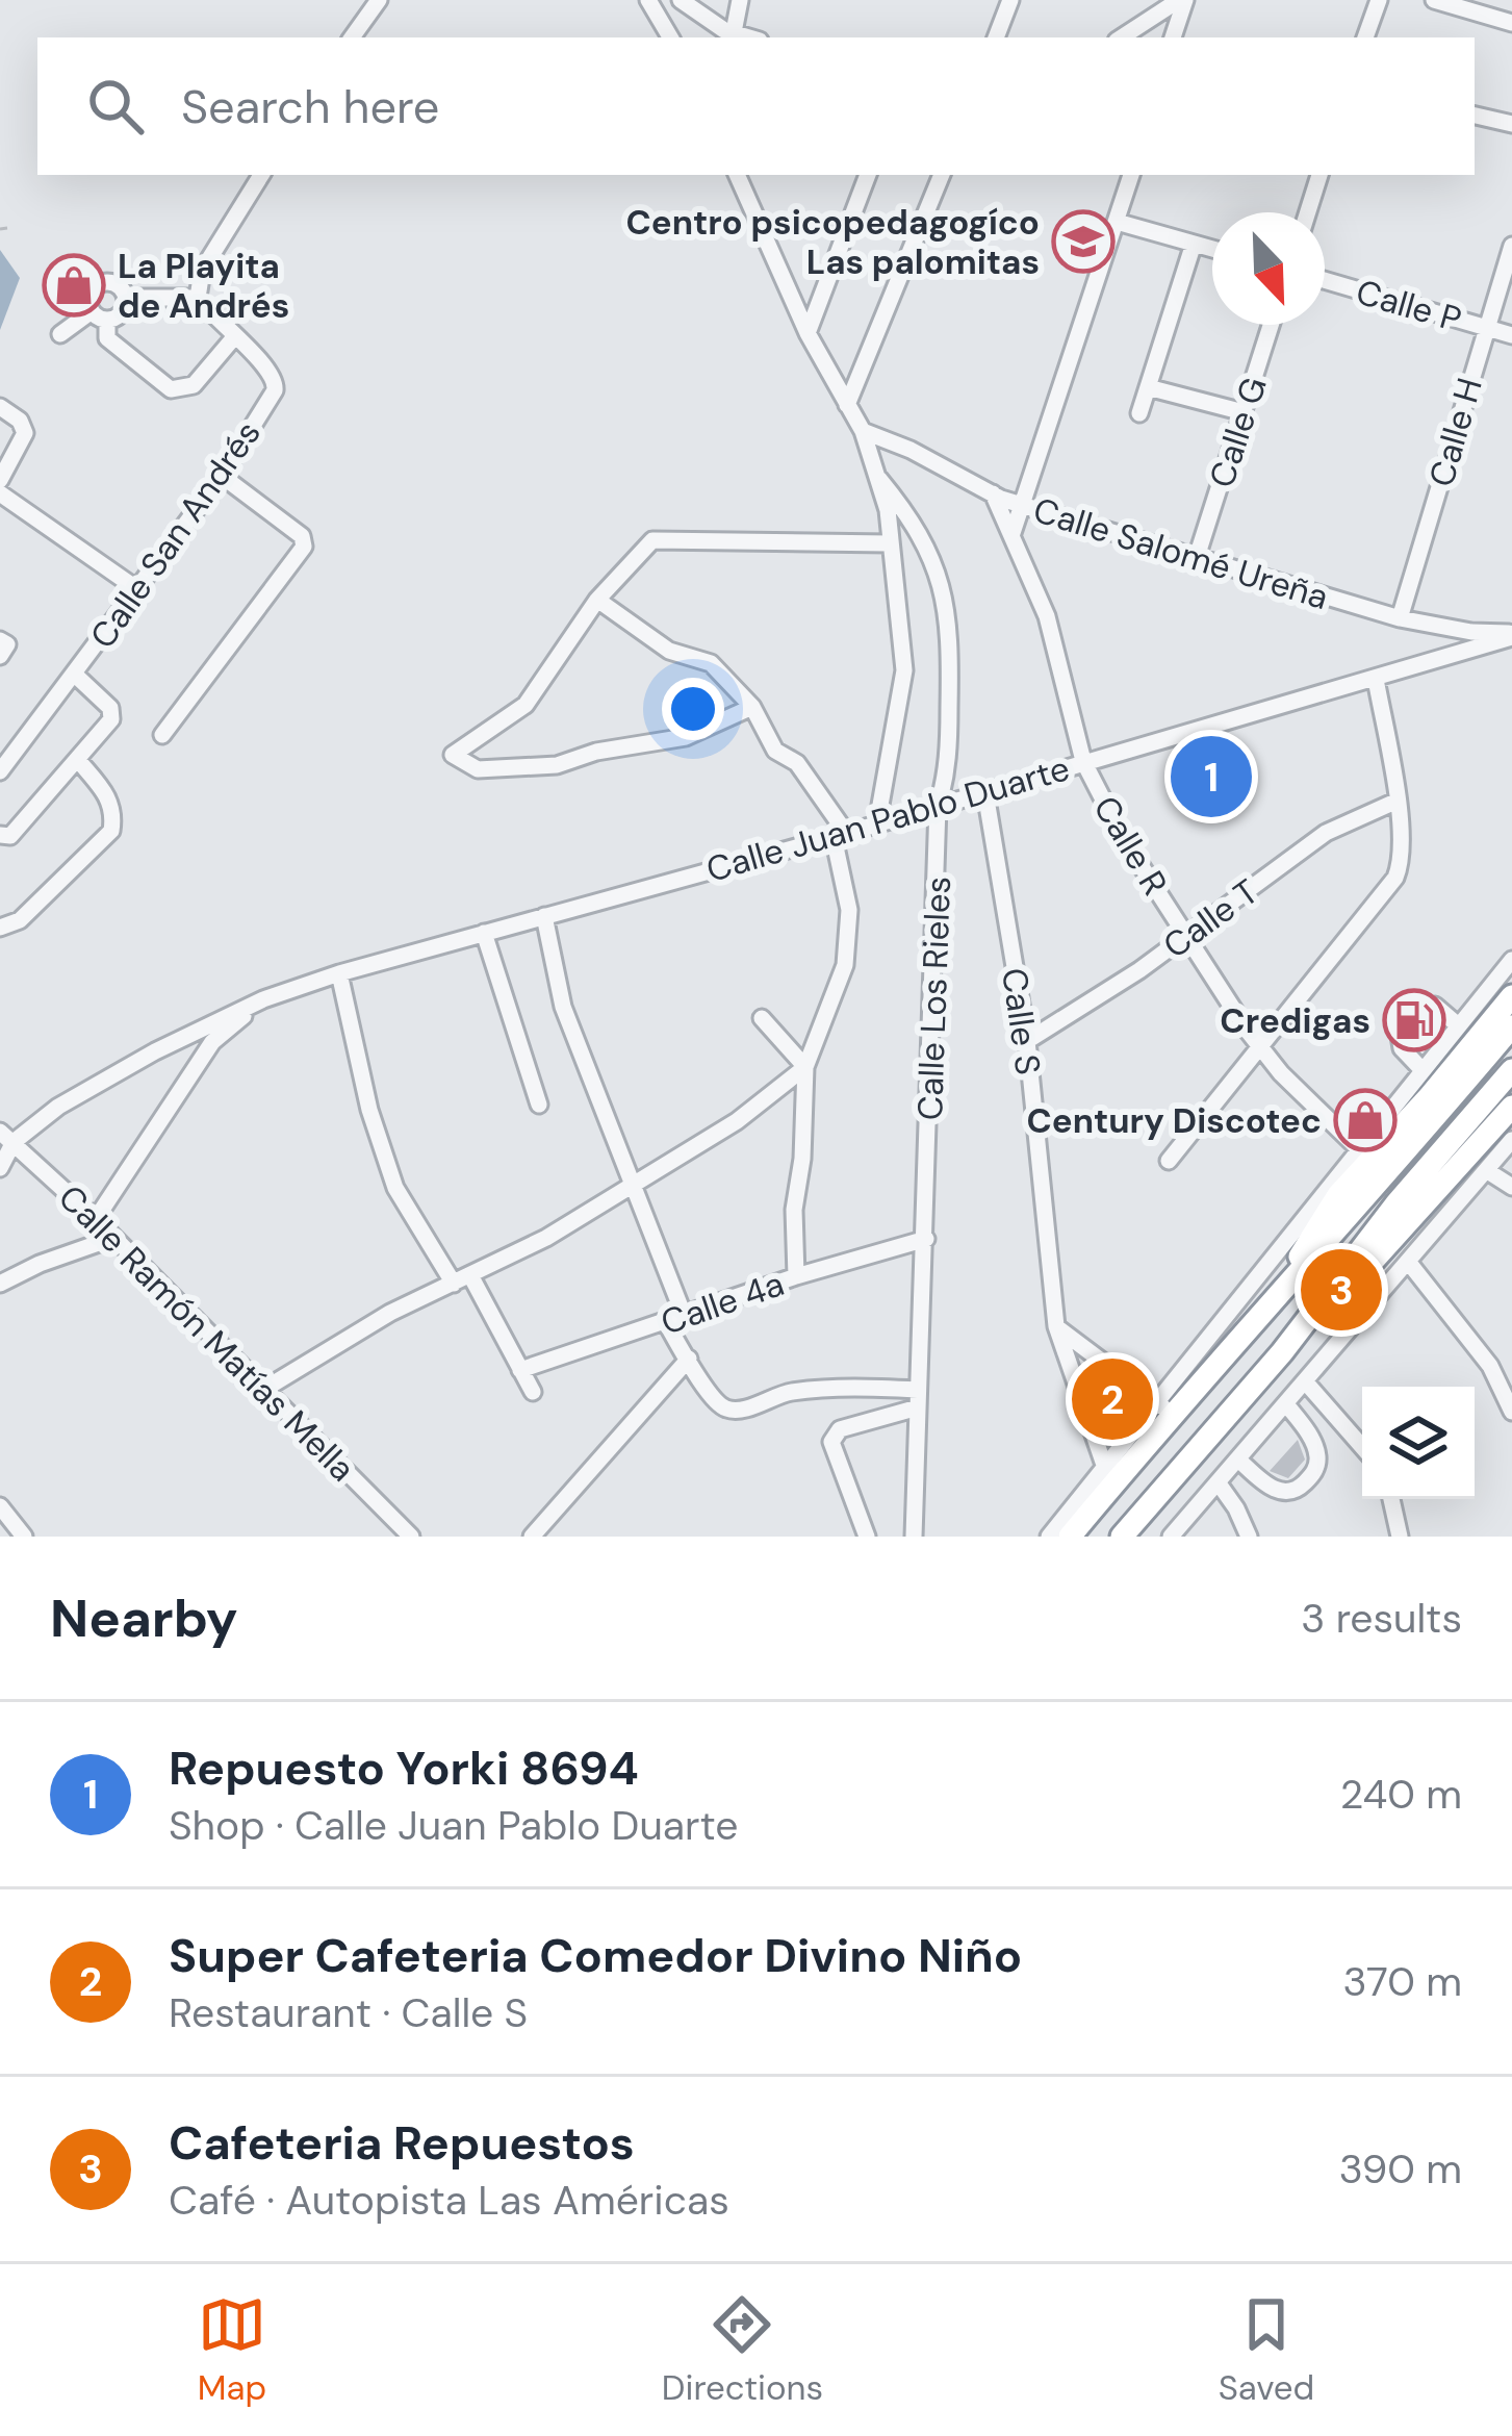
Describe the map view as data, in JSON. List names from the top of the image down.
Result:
{
  "streets": {
    "street": [
      "Calle P",
      "Calle G",
      "Calle H",
      "Calle San Andrés",
      "Calle Salomé Ureña",
      "Calle Juan Pablo Duarte",
      "Calle R",
      "Calle T",
      "Calle Los Rieles",
      "Calle S",
      "Calle 4a",
      "Calle Ramón Matías Mella"
    ]
  },
  "crossings": [
    ["Calle P", "Calle H"],
    ["Calle G", "Calle Salomé Ureña"],
    ["Calle H", "Calle Salomé Ureña"],
    ["Calle Salomé Ureña", "Calle Juan Pablo Duarte"],
    ["Calle Salomé Ureña", "Calle R"],
    ["Calle Juan Pablo Duarte", "Calle R"],
    ["Calle Juan Pablo Duarte", "Calle Los Rieles"],
    ["Calle Juan Pablo Duarte", "Calle S"],
    ["Calle Juan Pablo Duarte", "Calle Ramón Matías Mella"],
    ["Calle R", "Calle T"],
    ["Calle T", "Calle S"],
    ["Calle Los Rieles", "Calle 4a"]
  ],
  "places": {
    "school or university": ["Centro psicopedagogíco Las palomitas"],
    "shop": ["La Playita de Andrés", "Century Discotec"],
    "fuel station": ["Credigas"]
  },
  "north": "bottom right",
  "page": {
    "search": "Search here",
    "pins": ["1", "3", "2"],
    "heading": ["Nearby", "3 results"],
    "list": [
      {
        "mark": "1",
        "name": "Repuesto Yorki 8694",
        "note": "Shop · Calle Juan Pablo Duarte",
        "value": "240 m"
      },
      {
        "mark": "2",
        "name": "Super Cafeteria Comedor Divino Niño",
        "note": "Restaurant · Calle S",
        "value": "370 m"
      },
      {
        "mark": "3",
        "name": "Cafeteria Repuestos",
        "note": "Café · Autopista Las Américas",
        "value": "390 m"
      }
    ],
    "nav": ["Map", "Directions", "Saved"]
  }
}
